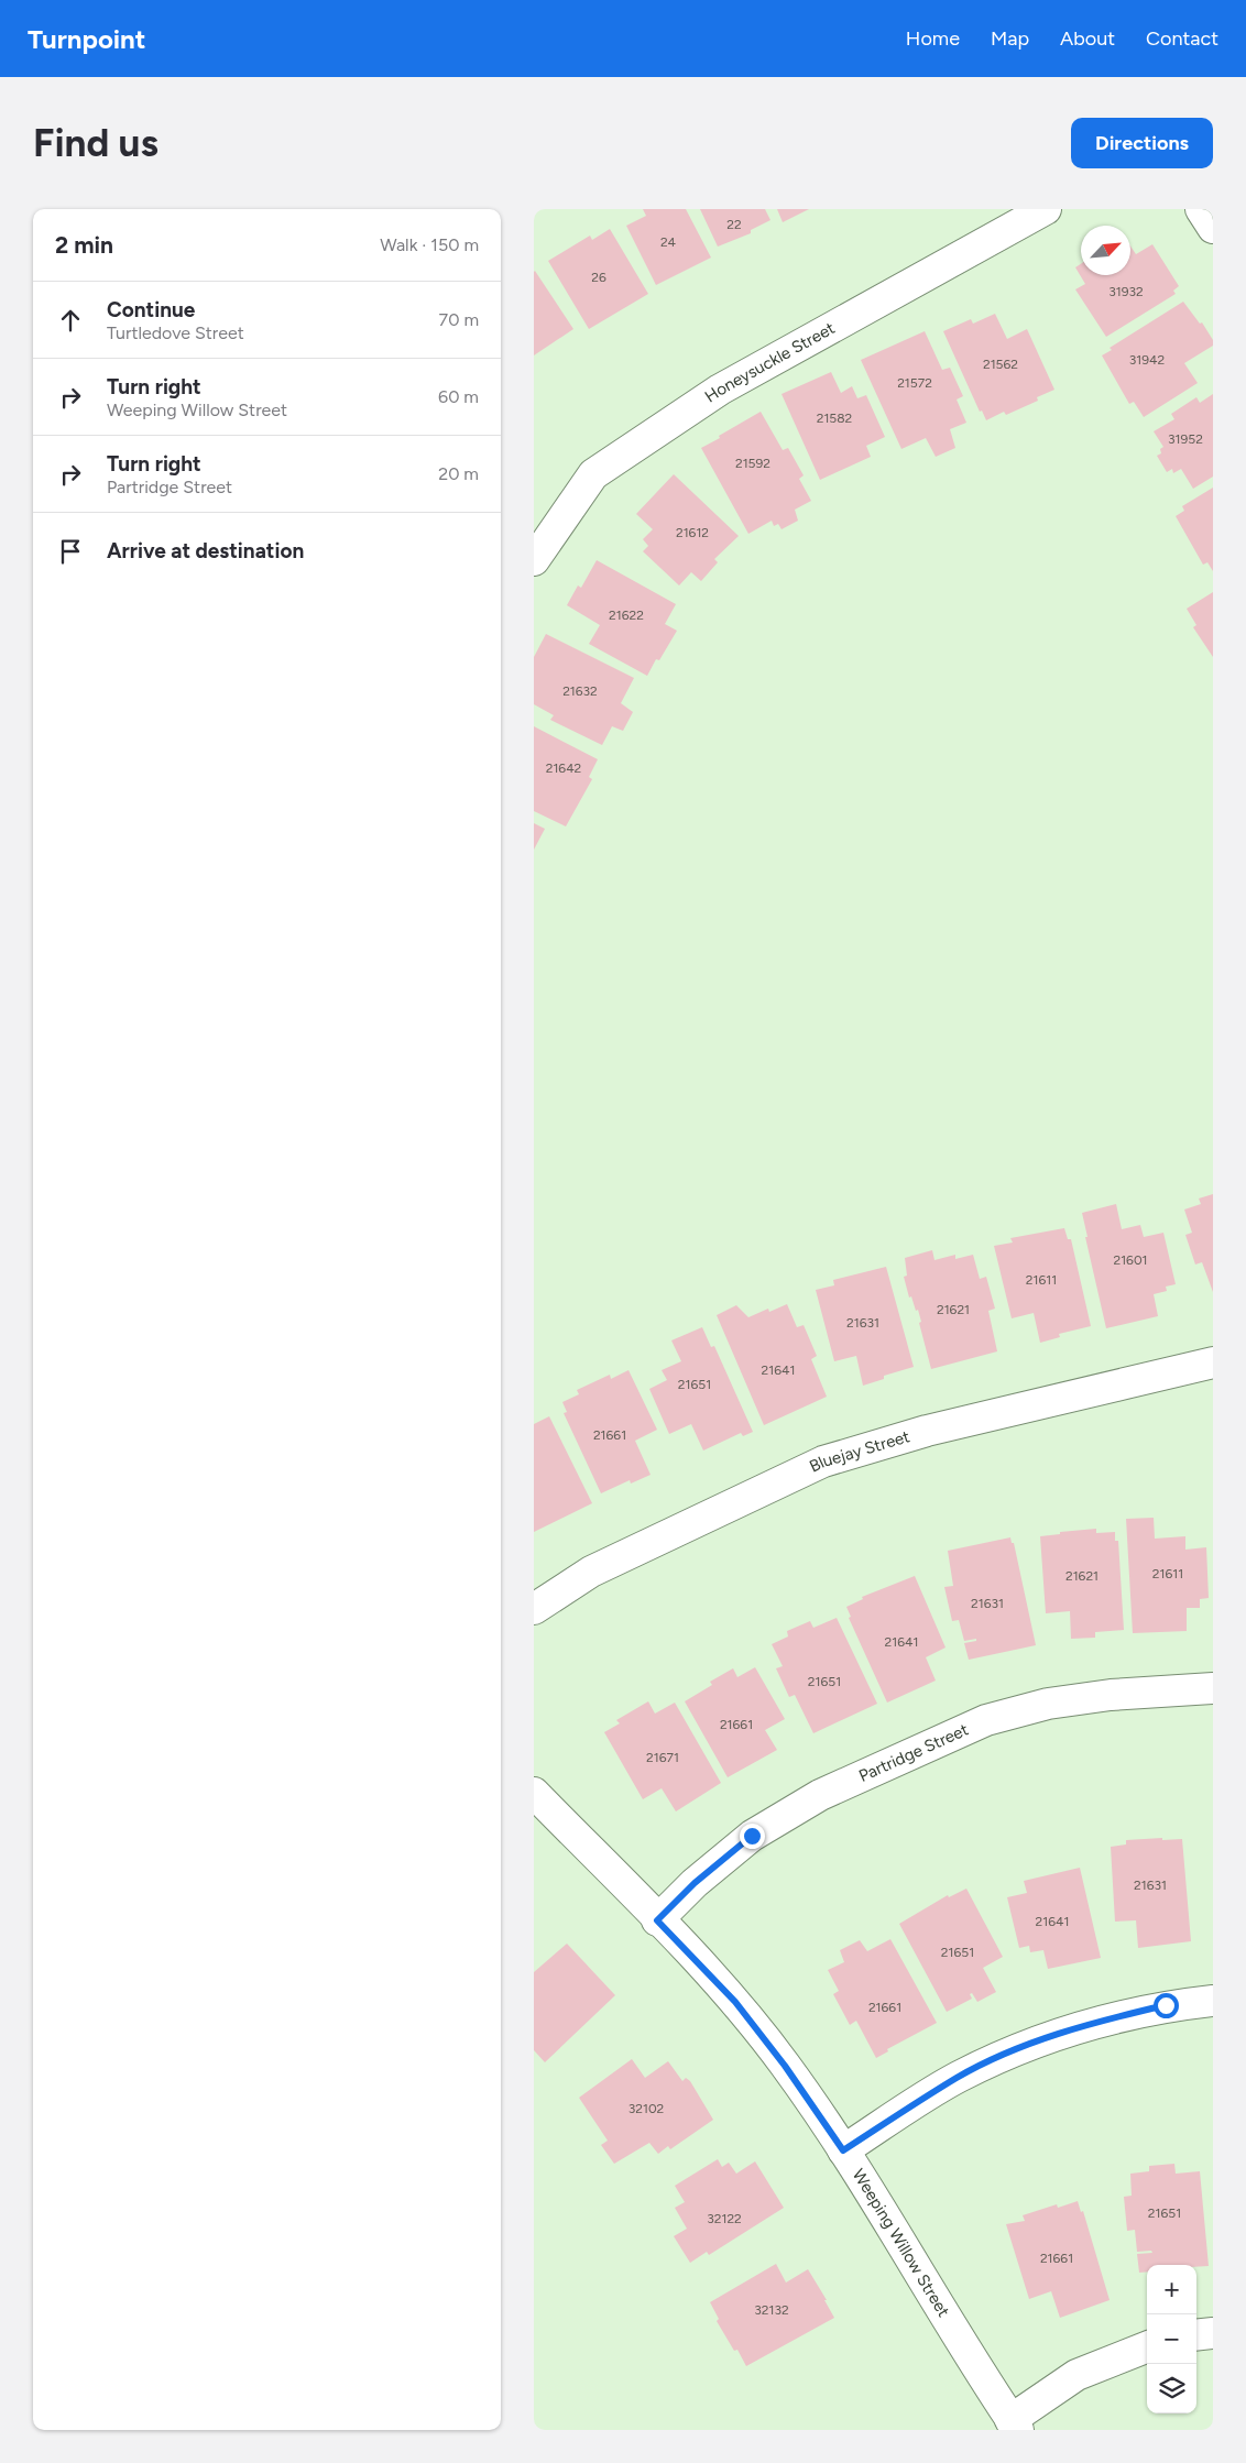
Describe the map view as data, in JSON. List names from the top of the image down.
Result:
{
  "streets": {
    "street": [
      "Honeysuckle Street",
      "Bluejay Street",
      "Partridge Street",
      "Weeping Willow Street"
    ]
  },
  "crossings": [
    ["Partridge Street", "Weeping Willow Street"]
  ],
  "house_numbers": [
    "22",
    "24",
    "26",
    "31932",
    "31942",
    "21562",
    "21572",
    "21582",
    "31952",
    "21592",
    "21612",
    "21622",
    "21632",
    "21642",
    "21601",
    "21611",
    "21621",
    "21631",
    "21641",
    "21651",
    "21661",
    "21611",
    "21621",
    "21631",
    "21641",
    "21651",
    "21661",
    "21671",
    "21631",
    "21641",
    "21651",
    "21661",
    "32102",
    "21651",
    "32122",
    "21661",
    "32132"
  ],
  "north": "top right",
  "page": {
    "header": "Turnpoint",
    "nav": [
      "Home",
      "Map",
      "About",
      "Contact"
    ],
    "buttons": "Directions",
    "title": "Find us",
    "heading": ["2 min", "Walk · 150 m"],
    "list": [
      ["Continue", "Turtledove Street", "70 m"],
      ["Turn right", "Weeping Willow Street", "60 m"],
      ["Turn right", "Partridge Street", "20 m"],
      "Arrive at destination"
    ],
    "map_buttons": ["+", "−"]
  }
}
